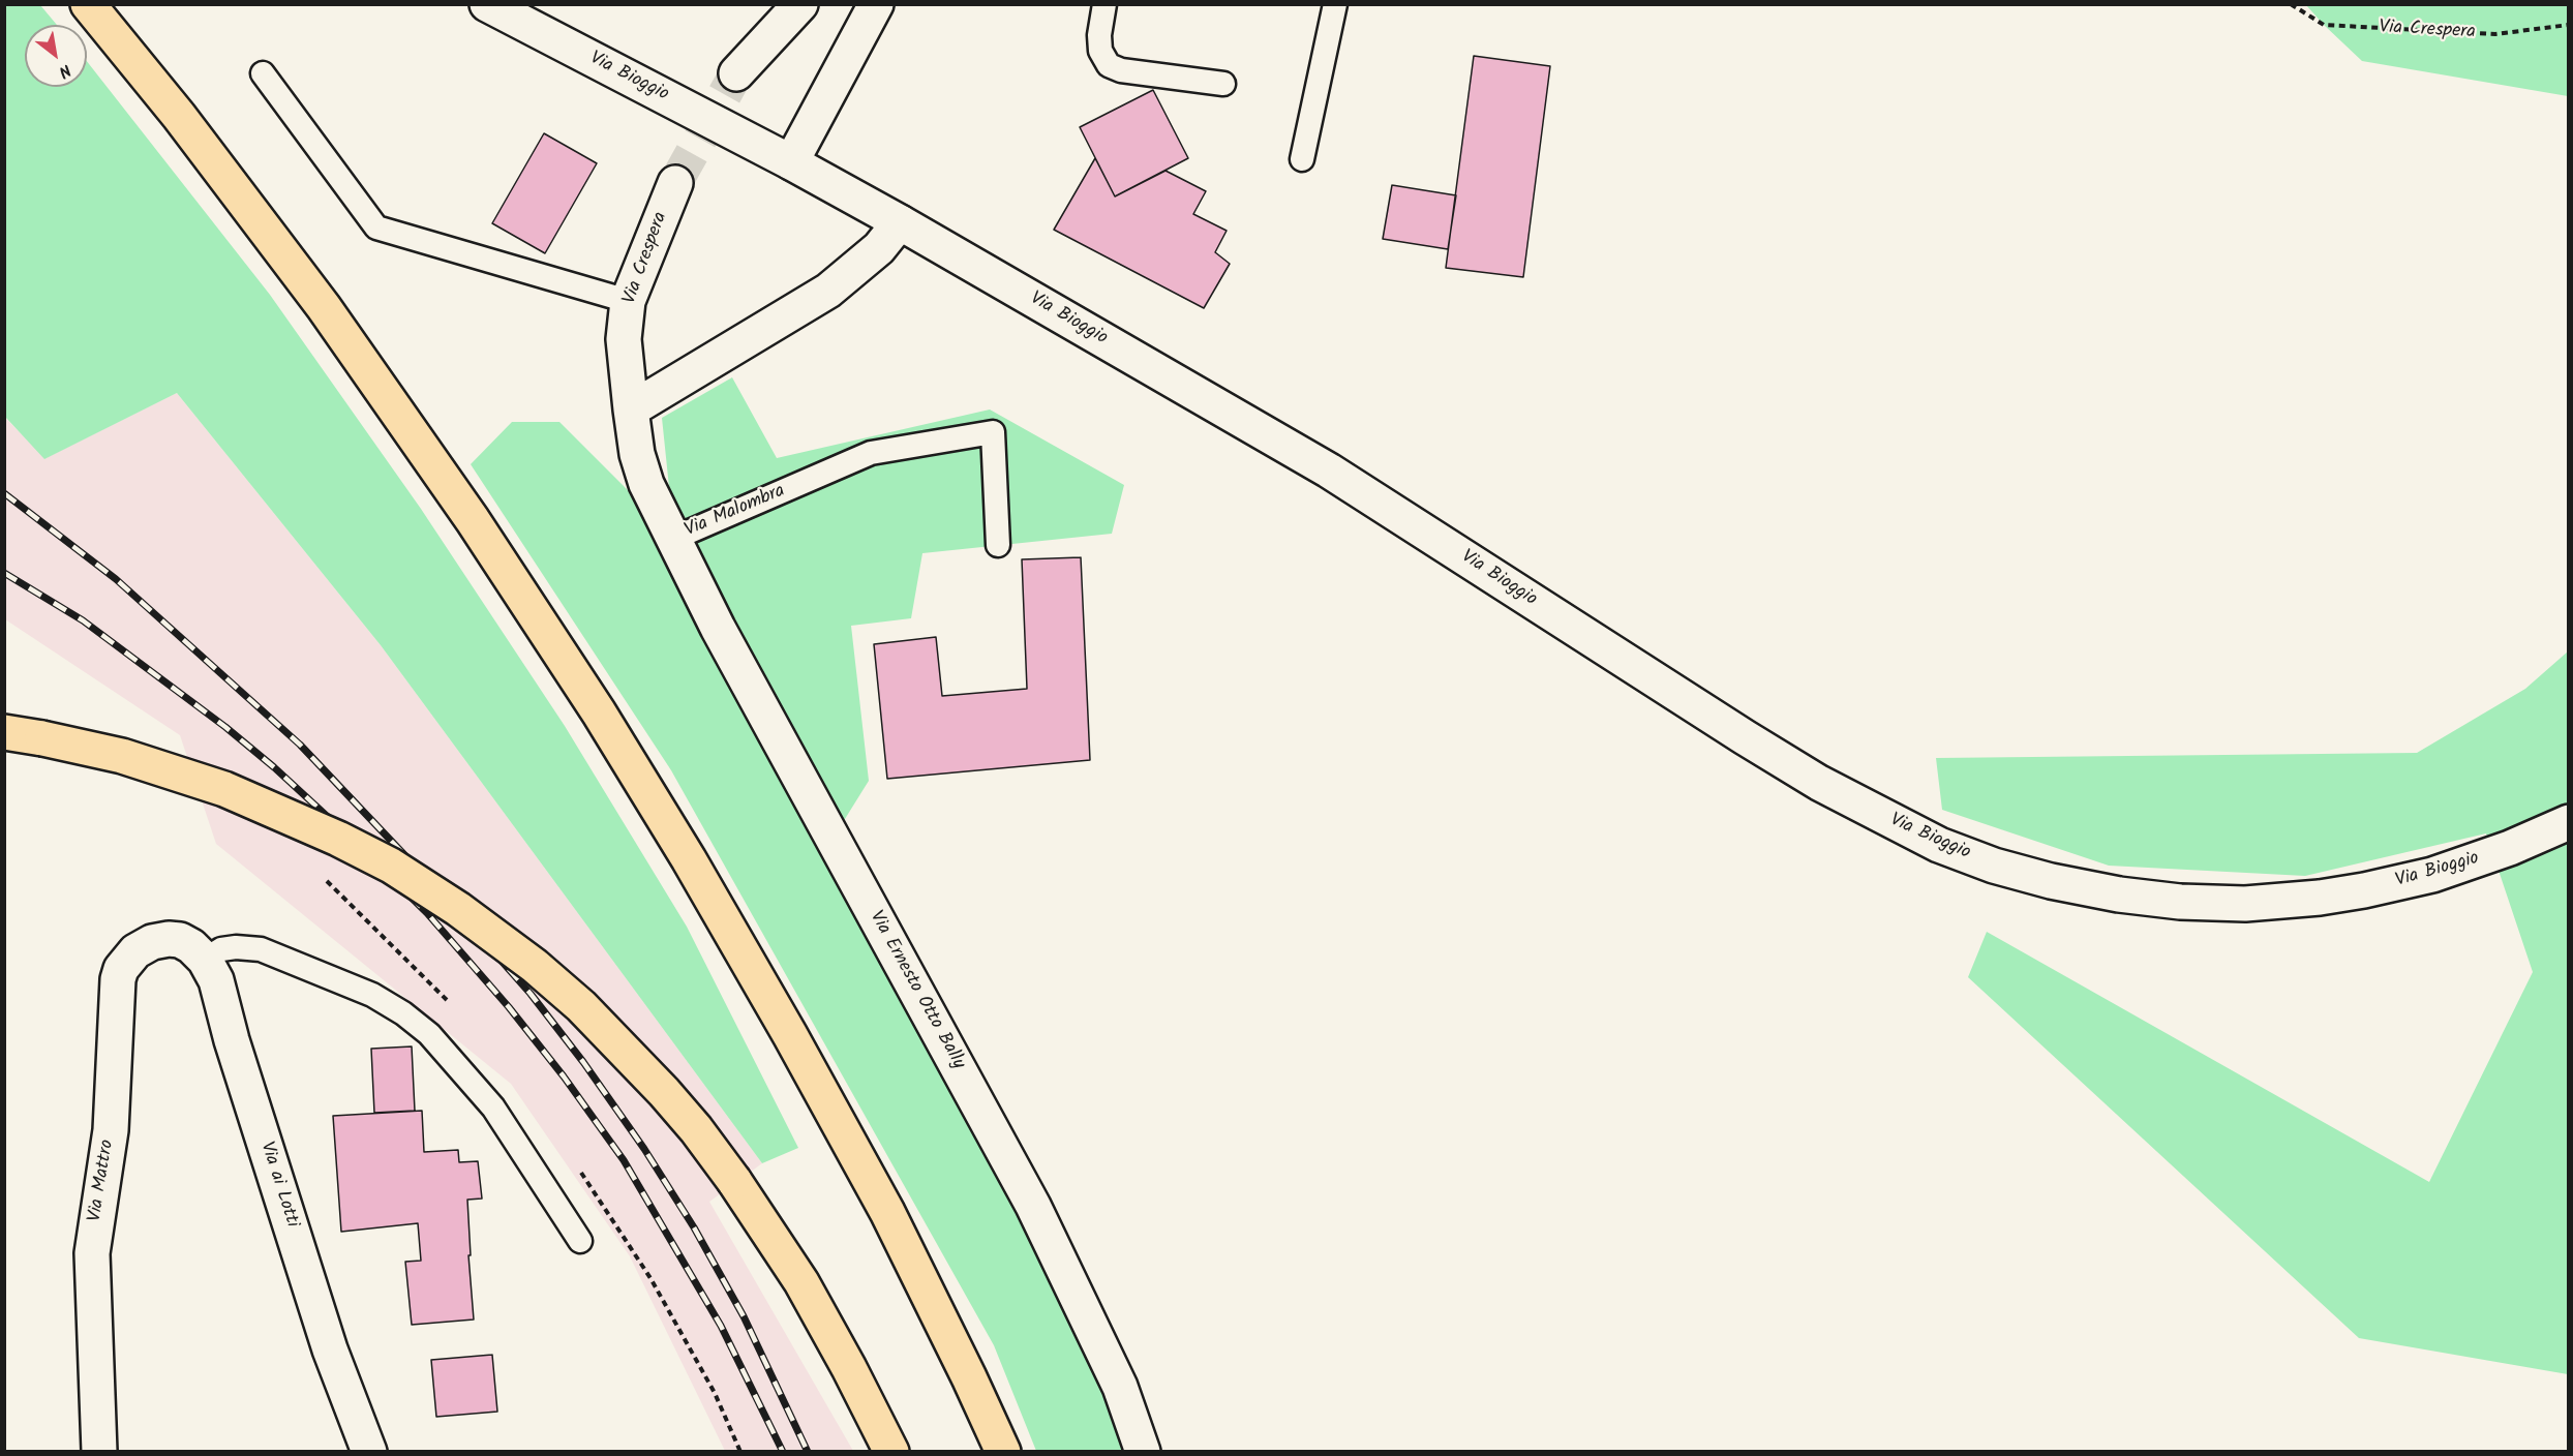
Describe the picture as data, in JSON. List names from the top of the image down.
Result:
{
  "streets": {
    "street": [
      "Via Crespera",
      "Via Bioggio",
      "Via Malombra",
      "Via Ernesto Otto Bally",
      "Via Mattro",
      "Via ai Lotti"
    ]
  },
  "crossings": [
    ["Via Crespera", "Via Malombra"],
    ["Via Malombra", "Via Ernesto Otto Bally"],
    ["Via Mattro", "Via ai Lotti"]
  ],
  "north": "bottom right"
}
